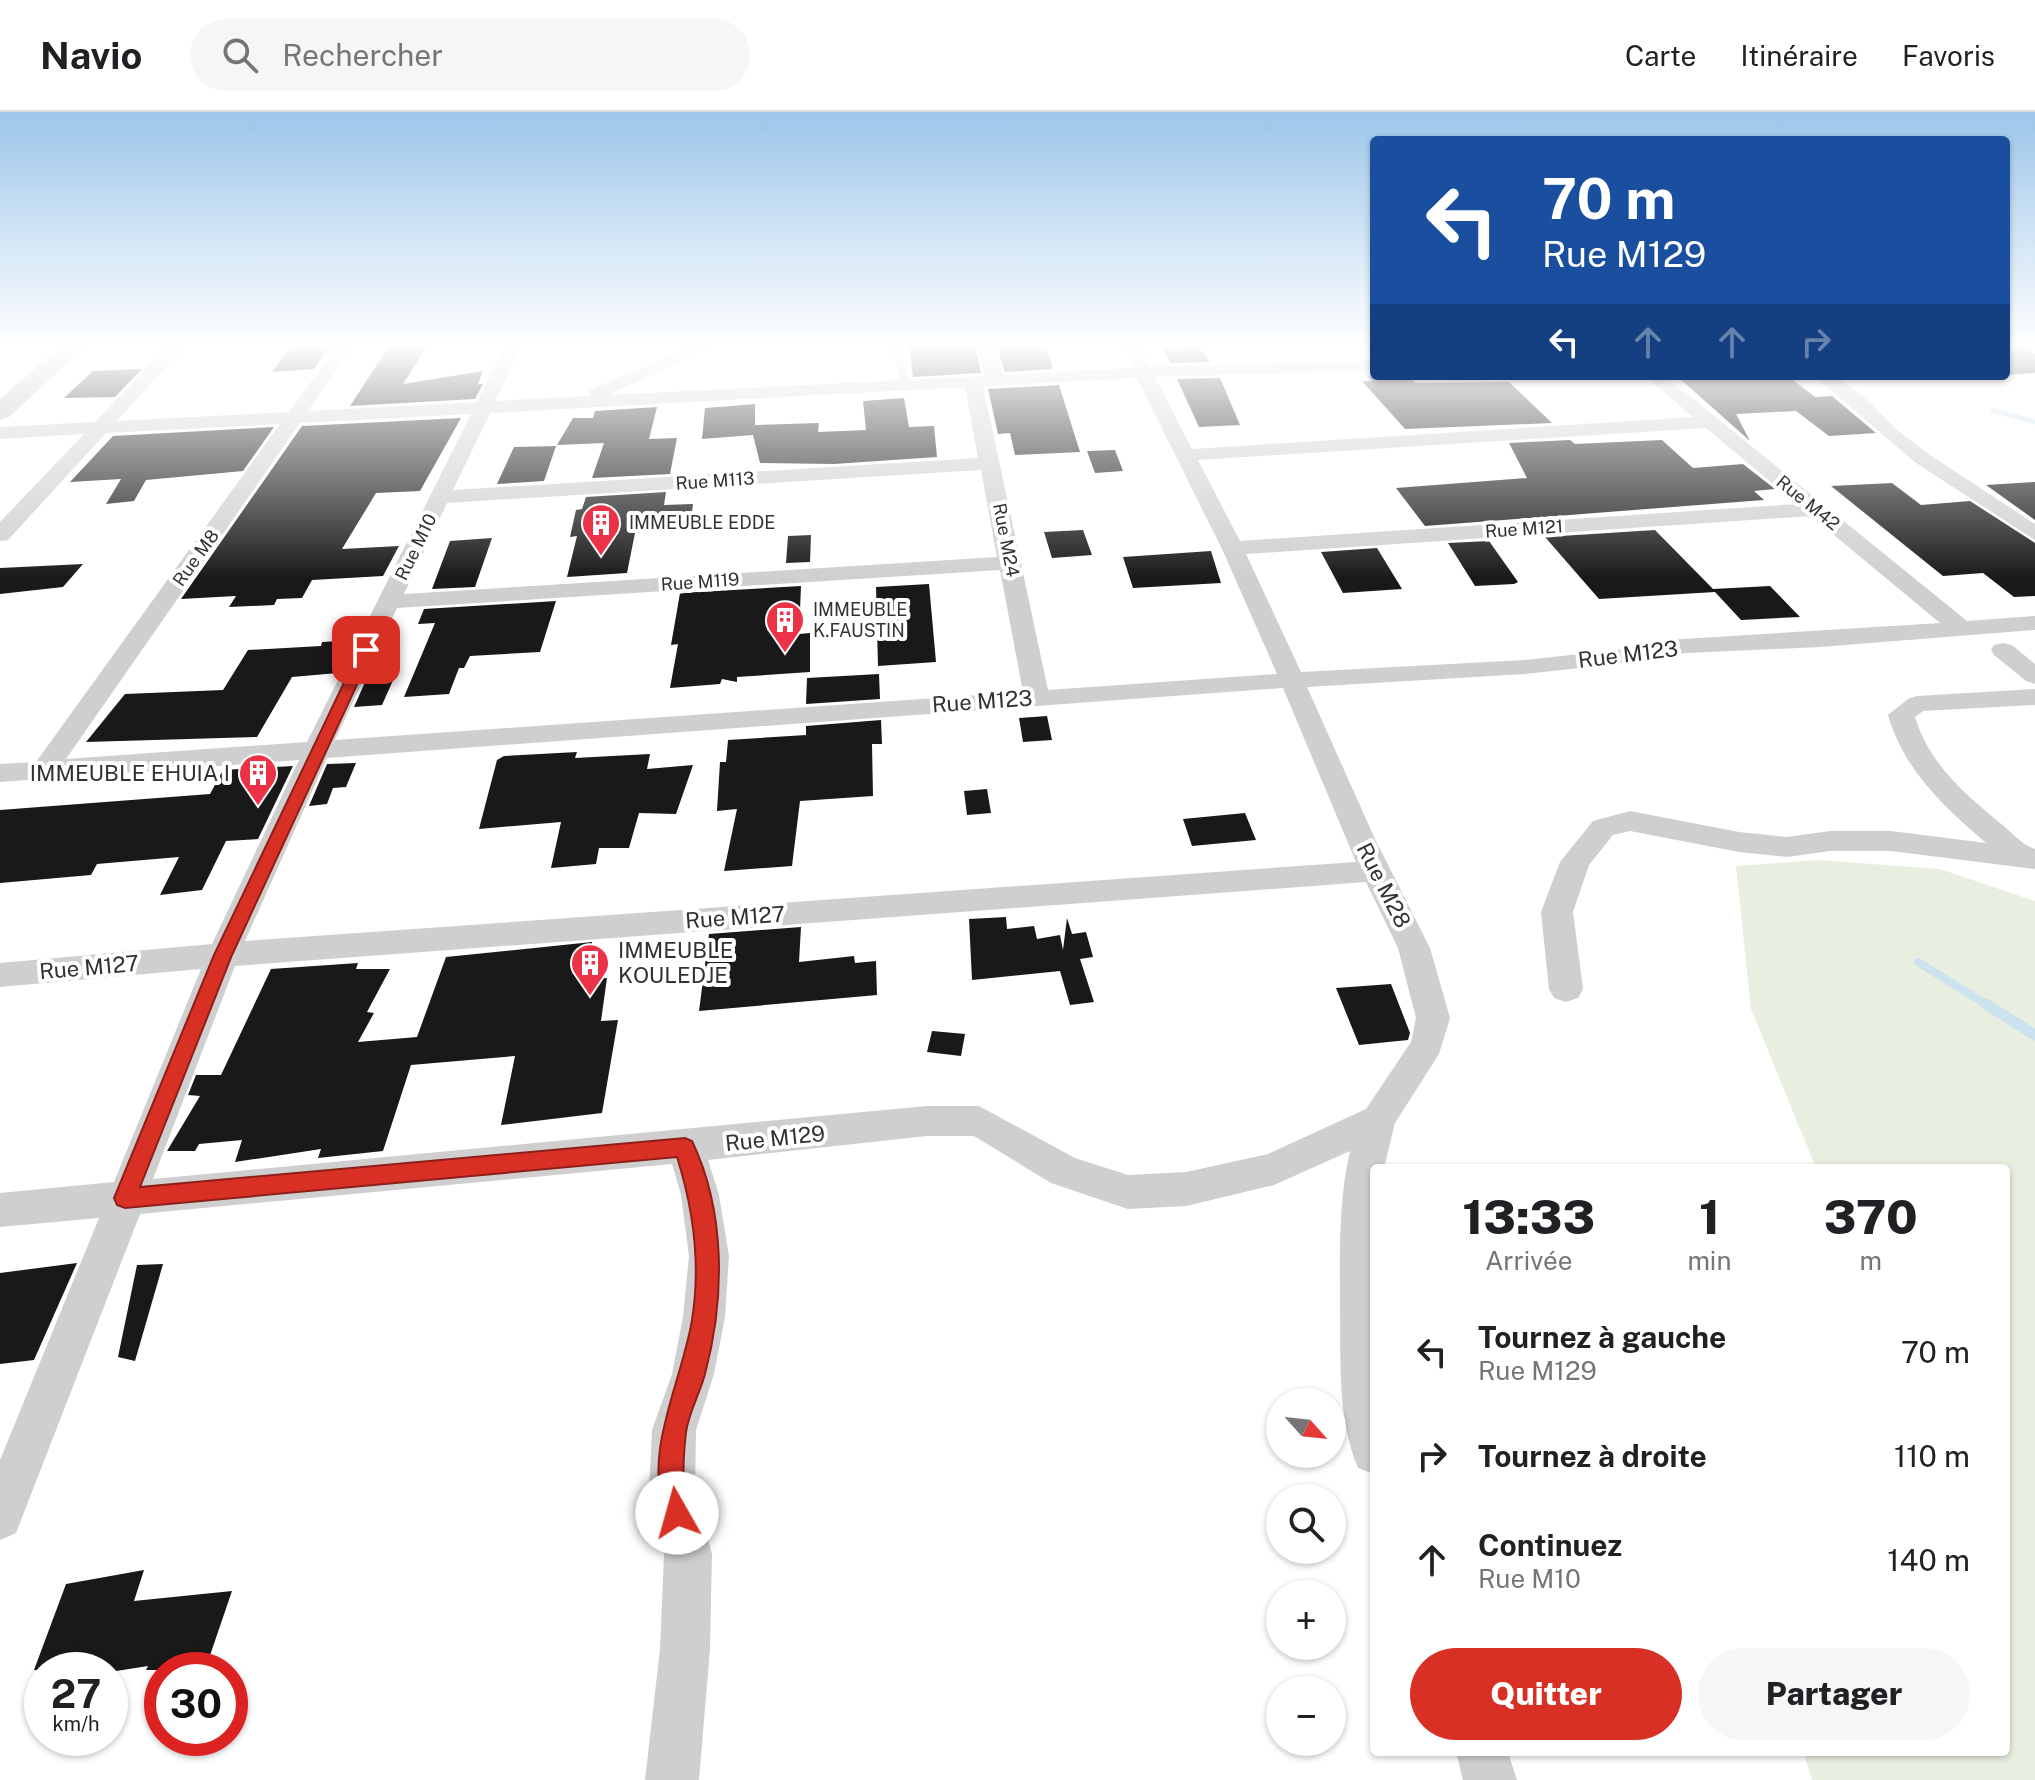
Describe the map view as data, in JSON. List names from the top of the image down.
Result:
{
  "streets": {
    "street": [
      "Rue M113",
      "Rue M42",
      "Rue M121",
      "Rue M24",
      "Rue M10",
      "Rue M8",
      "Rue M119",
      "Rue M123",
      "Rue M28",
      "Rue M127",
      "Rue M129"
    ]
  },
  "crossings": [
    ["Rue M113", "Rue M24"],
    ["Rue M113", "Rue M10"],
    ["Rue M42", "Rue M121"],
    ["Rue M42", "Rue M123"],
    ["Rue M121", "Rue M28"],
    ["Rue M24", "Rue M119"],
    ["Rue M24", "Rue M123"],
    ["Rue M10", "Rue M119"],
    ["Rue M10", "Rue M123"],
    ["Rue M10", "Rue M127"],
    ["Rue M10", "Rue M129"],
    ["Rue M8", "Rue M123"],
    ["Rue M123", "Rue M28"],
    ["Rue M28", "Rue M127"],
    ["Rue M28", "Rue M129"]
  ],
  "places": {
    "building": [
      "IMMEUBLE EDDE",
      "IMMEUBLE K.FAUSTIN",
      "IMMEUBLE EHUIA I",
      "IMMEUBLE KOULEDJE"
    ]
  },
  "north": "bottom right",
  "page": {
    "header": "Navio",
    "search": "Rechercher",
    "nav": ["Carte", "Itinéraire", "Favoris"],
    "turn": ["70 m", "Rue M129"],
    "eta": [
      "13:33",
      "Arrivée",
      "1",
      "min",
      "370",
      "m"
    ],
    "list": [
      {
        "name": "Tournez à gauche",
        "note": "Rue M129",
        "value": "70 m"
      },
      {
        "name": "Tournez à droite",
        "value": "110 m"
      },
      {
        "name": "Continuez",
        "note": "Rue M10",
        "value": "140 m"
      }
    ],
    "map_buttons": ["+", "−"],
    "buttons": ["Quitter", "Partager"],
    "speed": "27 km/h",
    "limit": "30"
  }
}
